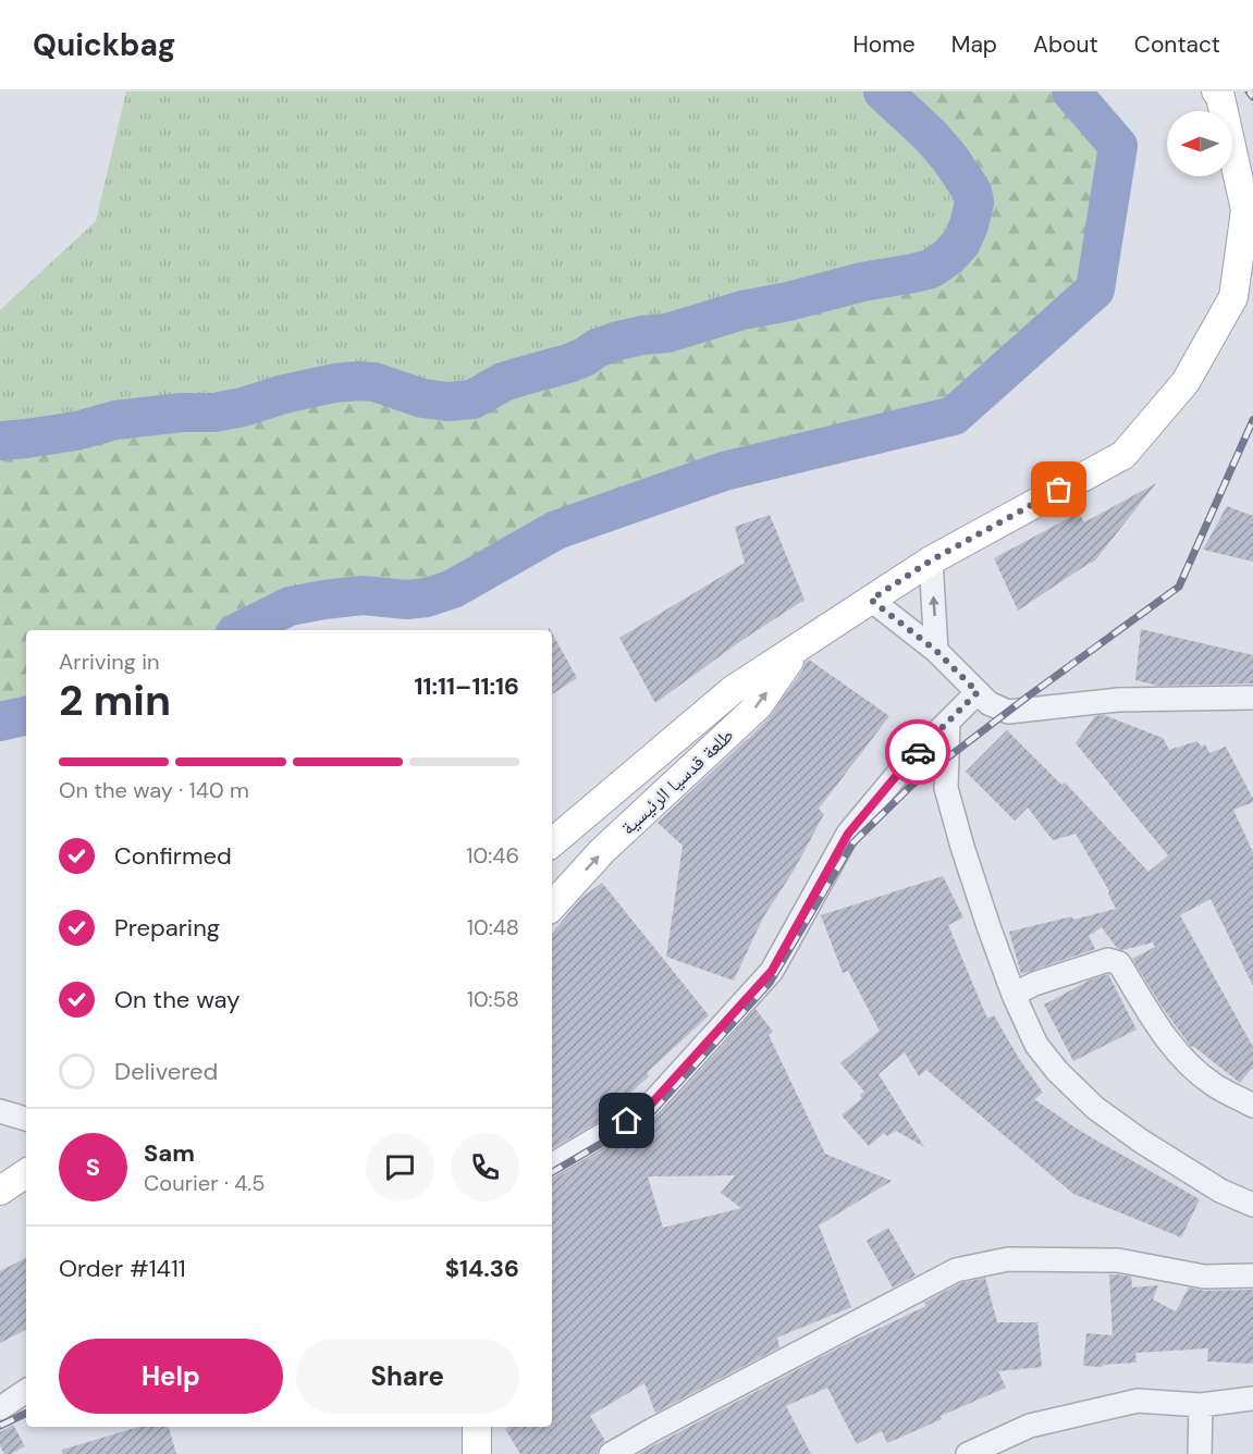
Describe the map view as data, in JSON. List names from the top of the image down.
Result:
{
  "streets": {
    "main road": ["طلعة قدسيا الرئيسية"]
  },
  "north": "left",
  "page": {
    "header": "Quickbag",
    "nav": [
      "Home",
      "Map",
      "About",
      "Contact"
    ],
    "heading": ["2 min", "Arriving in", "11:11–11:16"],
    "panel": [
      "Sam",
      "Courier · 4.5",
      "Order #1411",
      "$14.36"
    ],
    "bar": "On the way · 140 m",
    "list": [
      ["Confirmed", "10:46"],
      ["Preparing", "10:48"],
      ["On the way", "10:58"],
      "Delivered"
    ],
    "round": "S",
    "buttons": ["Help", "Share"]
  }
}
